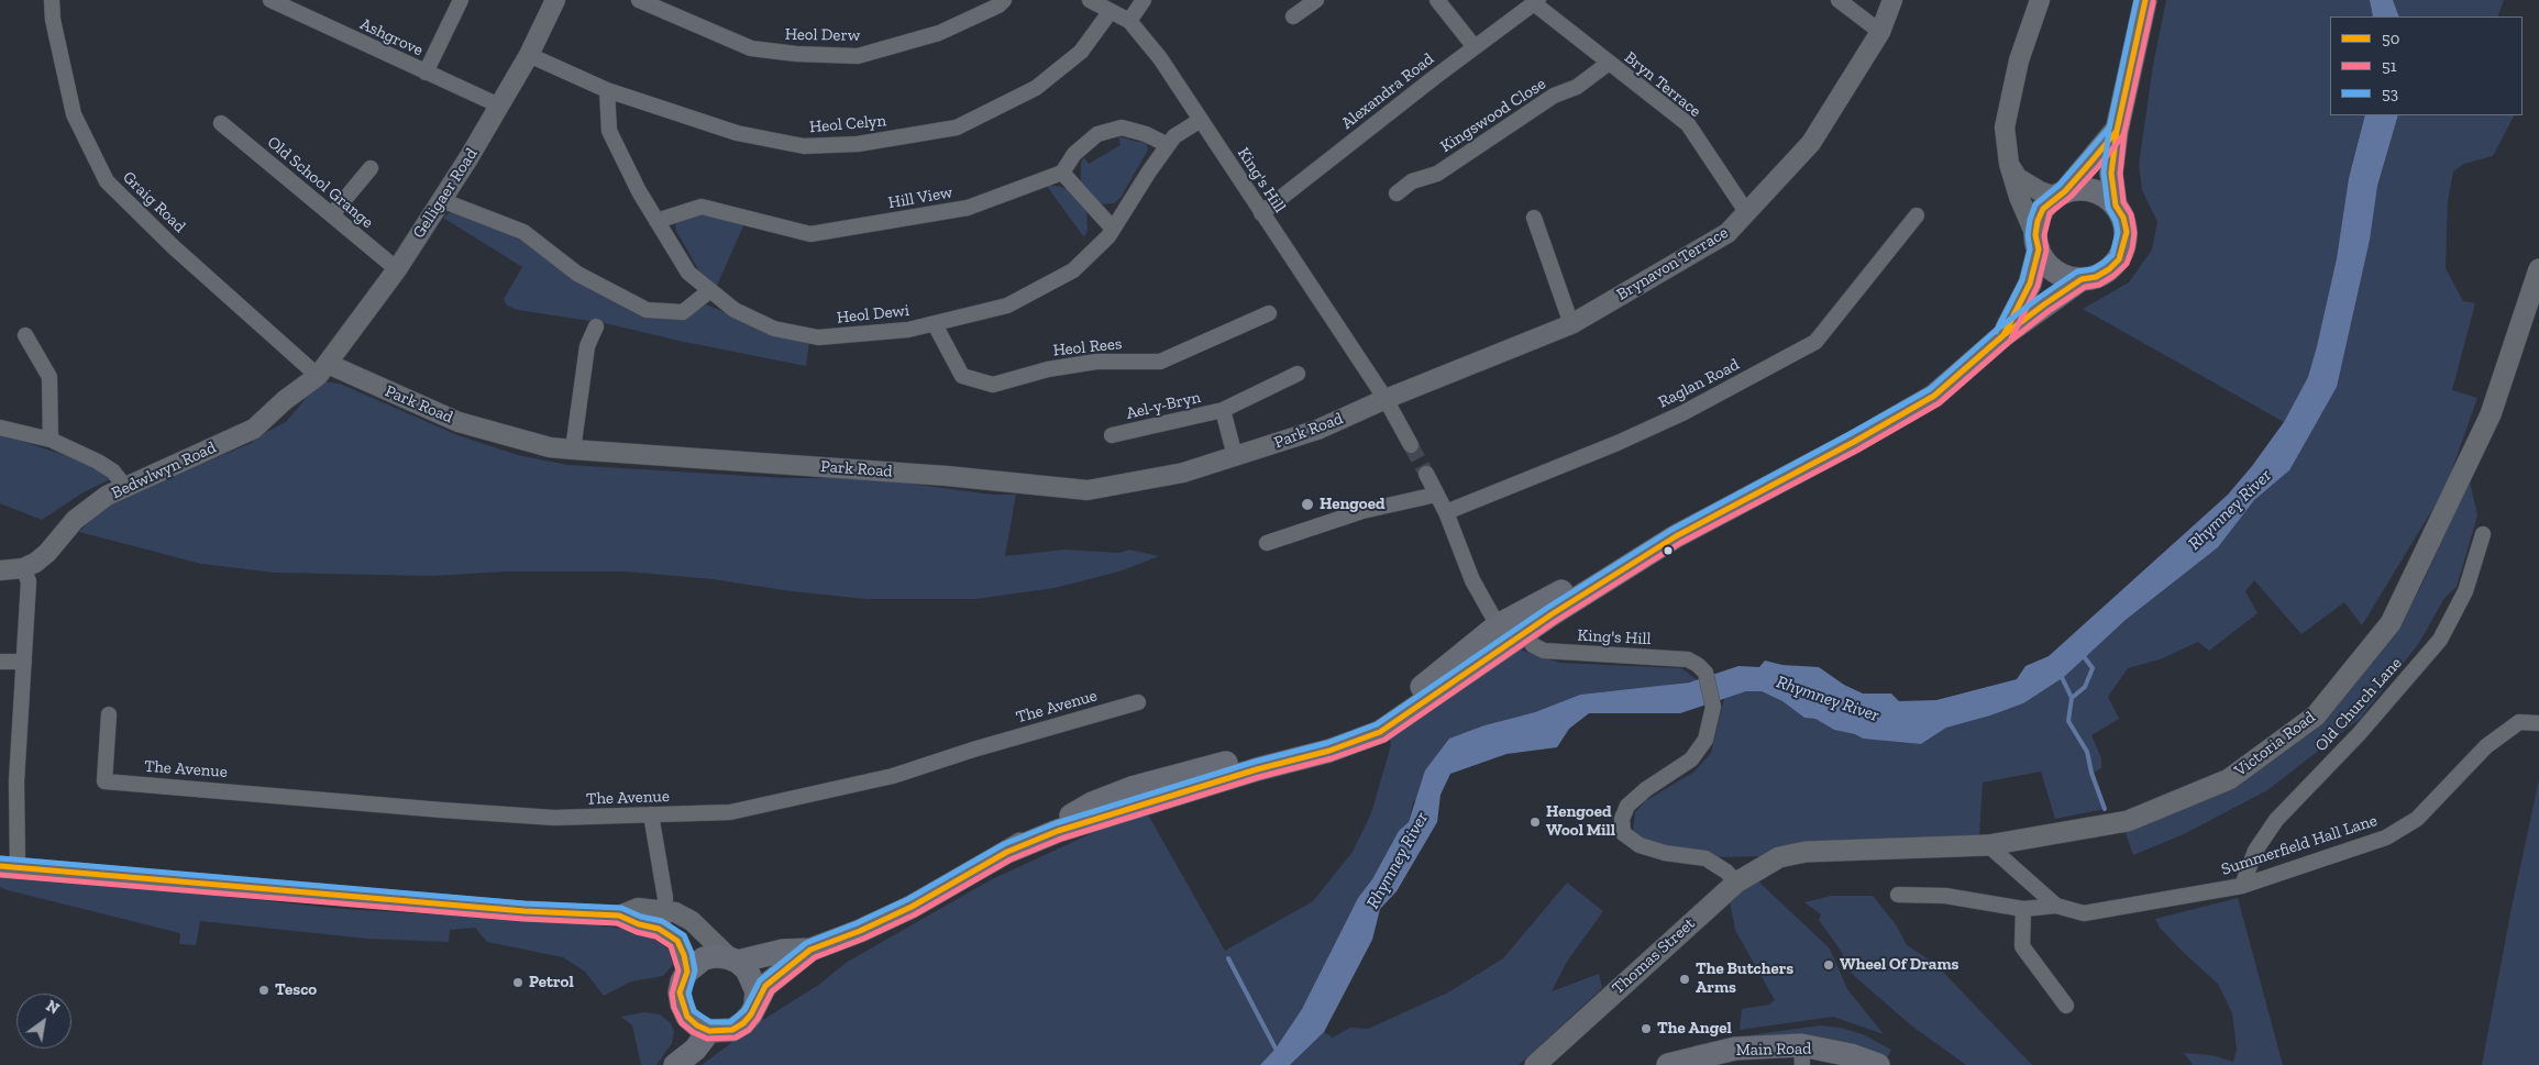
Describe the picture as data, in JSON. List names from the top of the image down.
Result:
{
  "streets": {
    "main road": ["Victoria Road", "Thomas Street", "Main Road"],
    "street": [
      "Heol Derw",
      "Ashgrove",
      "Bryn Terrace",
      "Alexandra Road",
      "Kingswood Close",
      "Heol Celyn",
      "King's Hill",
      "Old School Grange",
      "Gelligaer Road",
      "Hill View",
      "Graig Road",
      "Brynavon Terrace",
      "Heol Dewi",
      "Heol Rees",
      "Raglan Road",
      "Park Road",
      "Ael-y-Bryn",
      "Bedwlwyn Road",
      "Old Church Lane",
      "The Avenue",
      "Summerfield Hall Lane"
    ]
  },
  "crossings": [
    ["Ashgrove", "Gelligaer Road"],
    ["Bryn Terrace", "Alexandra Road"],
    ["Bryn Terrace", "Kingswood Close"],
    ["Bryn Terrace", "Brynavon Terrace"],
    ["Alexandra Road", "King's Hill"],
    ["Heol Celyn", "King's Hill"],
    ["Heol Celyn", "Gelligaer Road"],
    ["Heol Celyn", "Heol Dewi"],
    ["King's Hill", "Brynavon Terrace"],
    ["King's Hill", "Heol Dewi"],
    ["King's Hill", "Park Road"],
    ["King's Hill", "Thomas Street"],
    ["Old School Grange", "Gelligaer Road"],
    ["Gelligaer Road", "Graig Road"],
    ["Gelligaer Road", "Park Road"],
    ["Gelligaer Road", "Bedwlwyn Road"],
    ["Hill View", "Heol Dewi"],
    ["Graig Road", "Park Road"],
    ["Graig Road", "Bedwlwyn Road"],
    ["Brynavon Terrace", "Park Road"],
    ["Heol Dewi", "Heol Rees"],
    ["Park Road", "Ael-y-Bryn"],
    ["Park Road", "Bedwlwyn Road"],
    ["Old Church Lane", "Summerfield Hall Lane"],
    ["Victoria Road", "Summerfield Hall Lane"],
    ["Victoria Road", "Thomas Street"]
  ],
  "water": ["Rhymney River"],
  "places": [
    "Hengoed",
    "Hengoed Wool Mill",
    "Wheel Of Drams",
    "The Butchers Arms",
    "Petrol",
    "Tesco",
    "The Angel"
  ],
  "lines": ["transit line 50", "transit line 53", "transit line 51"],
  "legend": ["50", "51", "53"],
  "north": "top right"
}
